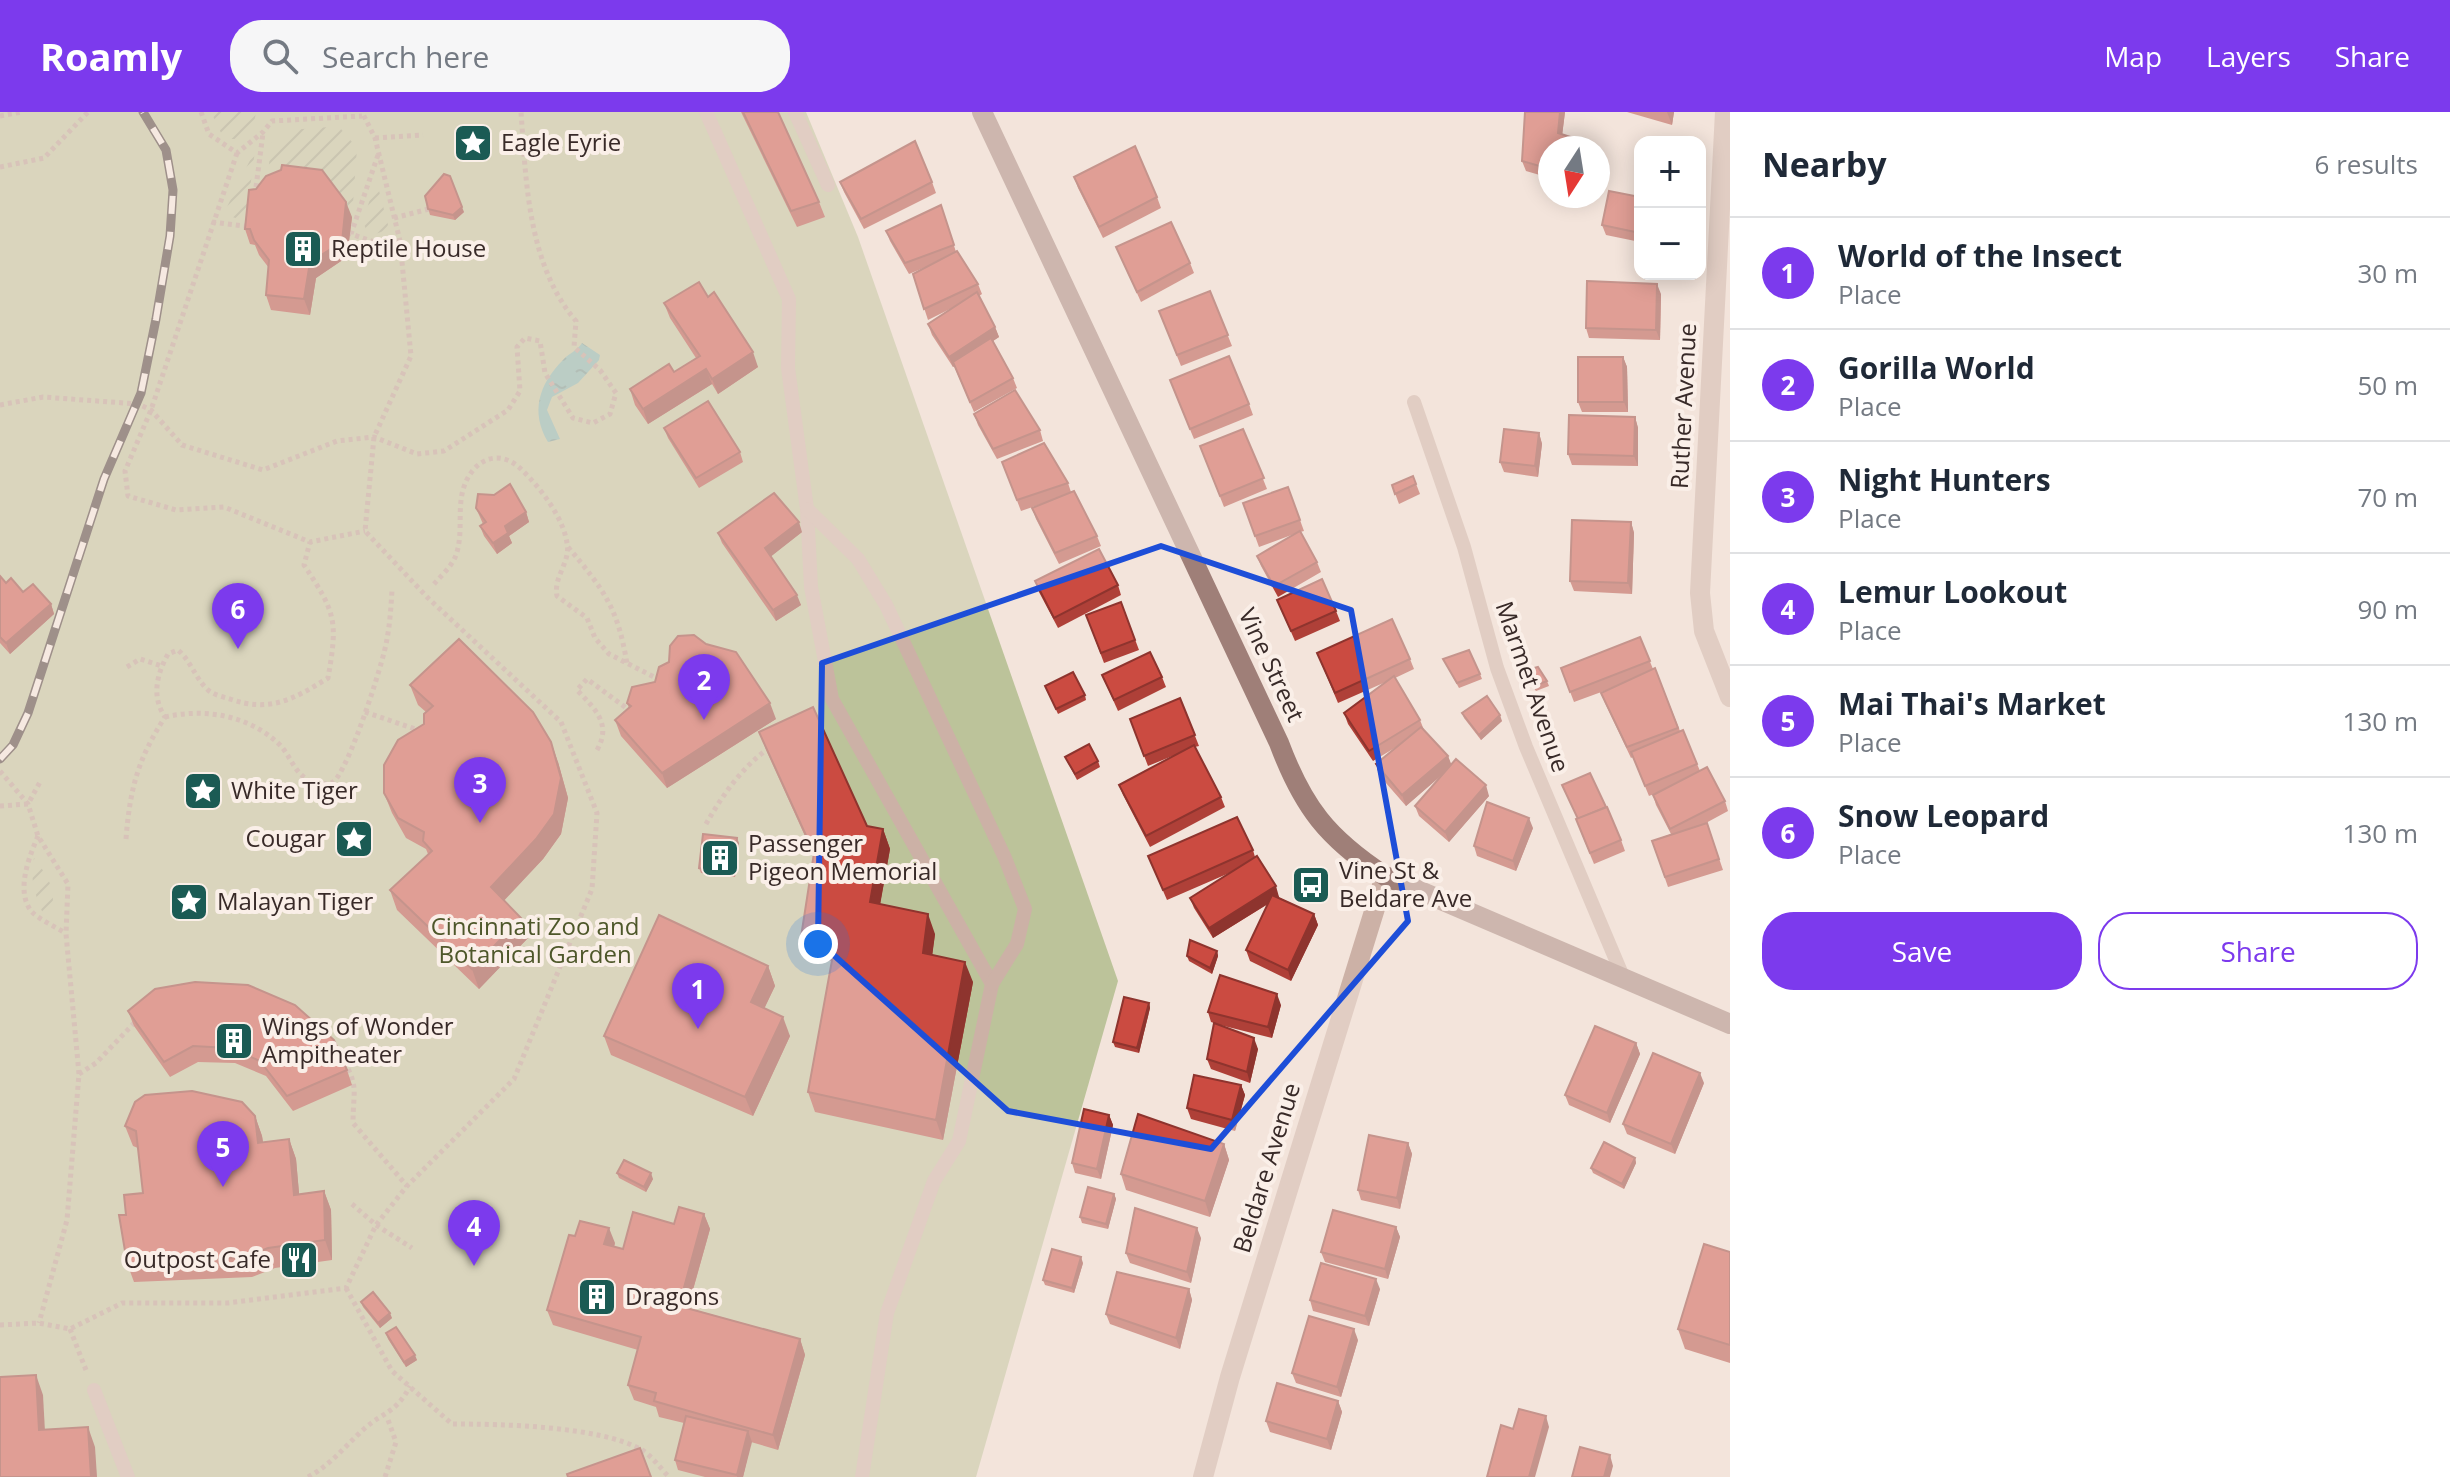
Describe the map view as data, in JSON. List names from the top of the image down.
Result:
{
  "streets": {
    "main road": ["Vine Street"],
    "street": ["Ruther Avenue", "Beldare Avenue"],
    "lane": ["Marmet Avenue"]
  },
  "crossings": [
    ["Vine Street", "Marmet Avenue"],
    ["Vine Street", "Beldare Avenue"]
  ],
  "parks": ["Cincinnati Zoo and Botanical Garden"],
  "places": {
    "place": [
      "Eagle Eyrie",
      "White Tiger",
      "Cougar",
      "Malayan Tiger"
    ],
    "building": [
      "Reptile House",
      "Passenger Pigeon Memorial",
      "Wings of Wonder Ampitheater",
      "Dragons"
    ],
    "bus stop": ["Vine St & Beldare Ave"],
    "restaurant": ["Outpost Cafe"]
  },
  "north": "bottom",
  "page": {
    "header": "Roamly",
    "search": "Search here",
    "nav": ["Map", "Layers", "Share"],
    "heading": ["Nearby", "6 results"],
    "map_buttons": ["+", "−"],
    "list": [
      {
        "mark": "1",
        "name": "World of the Insect",
        "note": "Place",
        "value": "30 m"
      },
      {
        "mark": "2",
        "name": "Gorilla World",
        "note": "Place",
        "value": "50 m"
      },
      {
        "mark": "3",
        "name": "Night Hunters",
        "note": "Place",
        "value": "70 m"
      },
      {
        "mark": "4",
        "name": "Lemur Lookout",
        "note": "Place",
        "value": "90 m"
      },
      {
        "mark": "5",
        "name": "Mai Thai's Market",
        "note": "Place",
        "value": "130 m"
      },
      {
        "mark": "6",
        "name": "Snow Leopard",
        "note": "Place",
        "value": "130 m"
      }
    ],
    "pins": [
      "6",
      "2",
      "3",
      "1",
      "5",
      "4"
    ],
    "buttons": ["Save", "Share"]
  }
}
